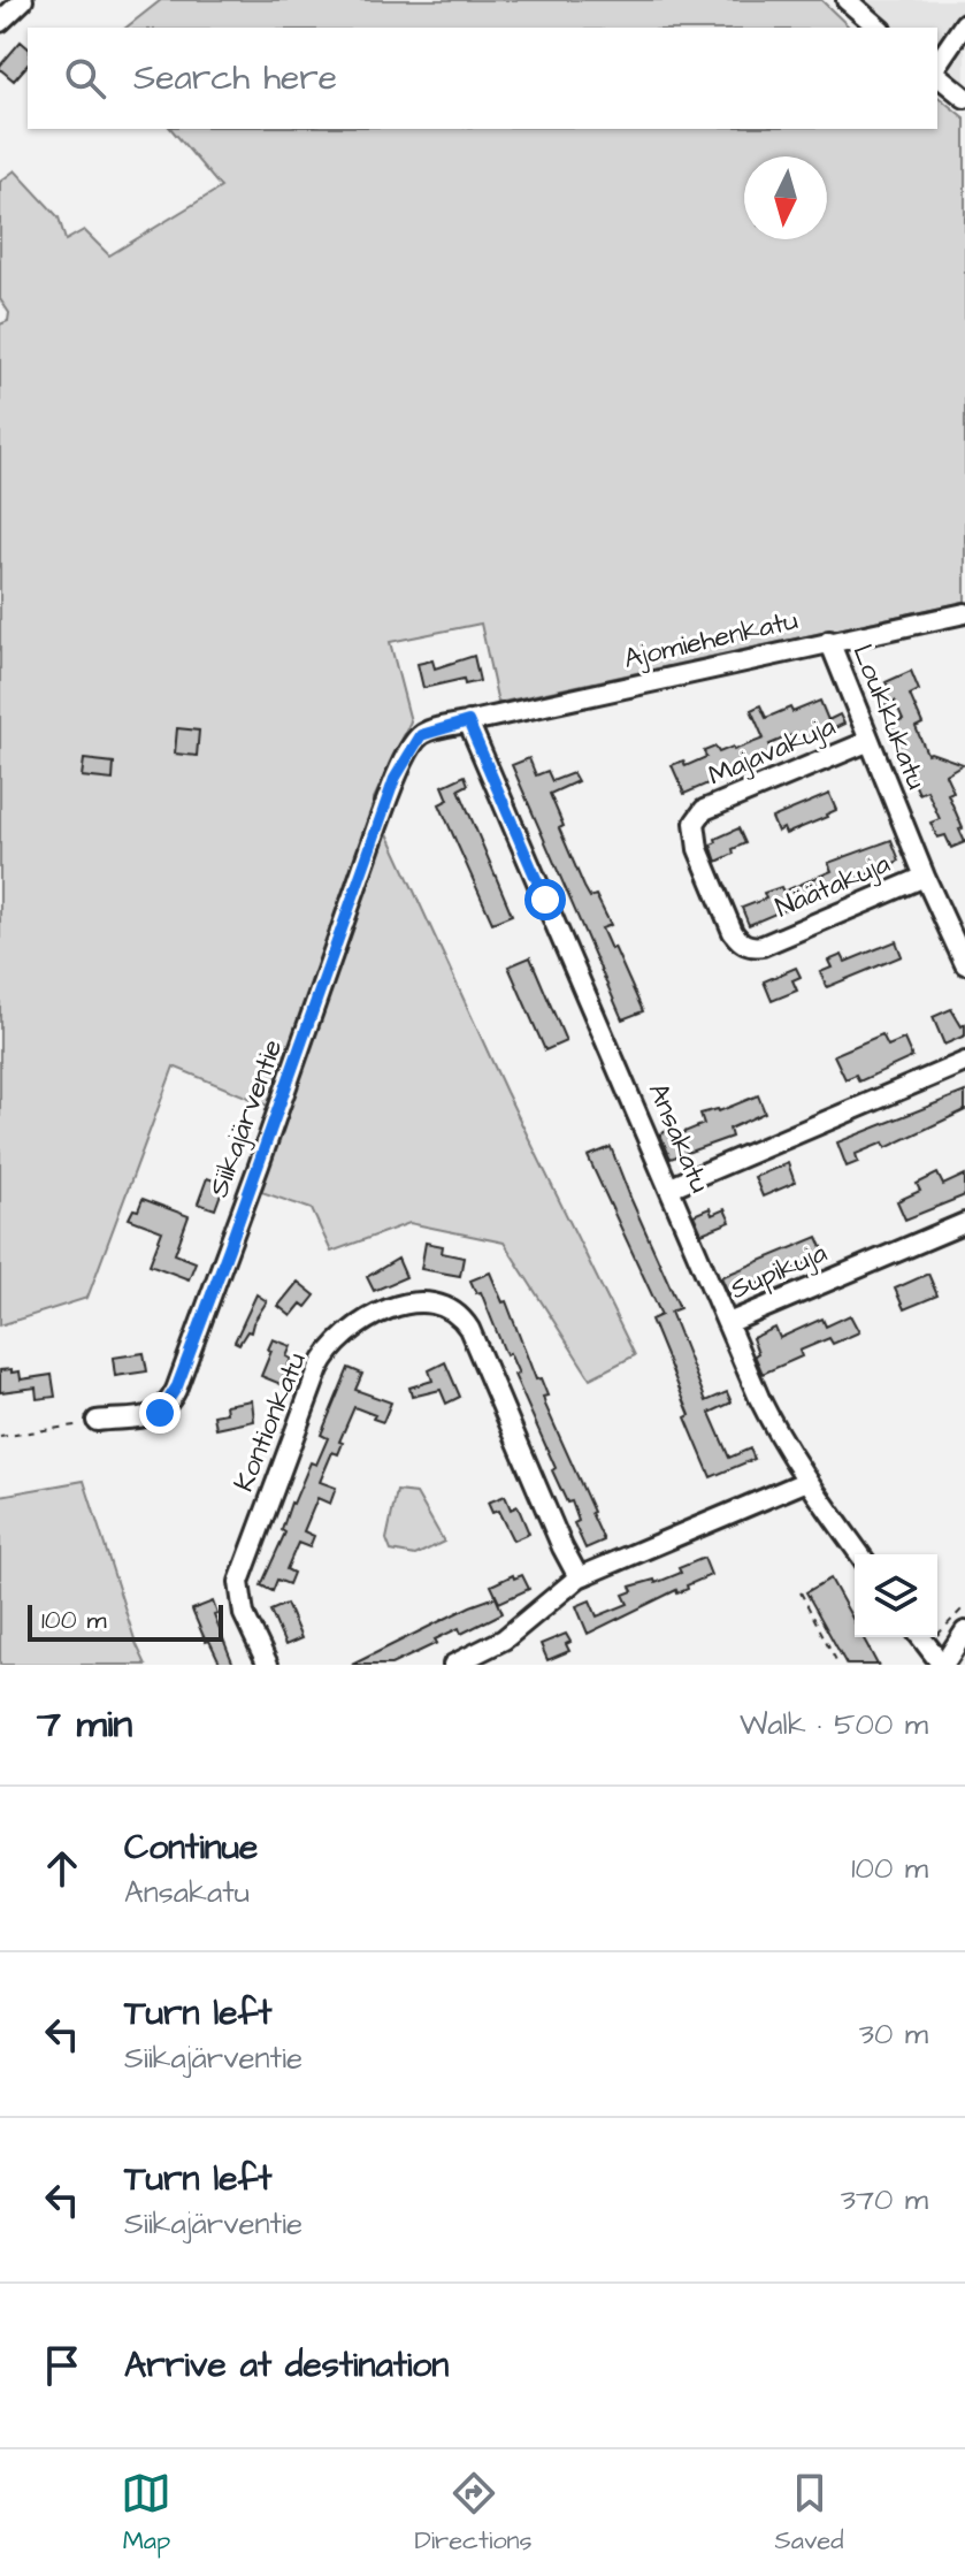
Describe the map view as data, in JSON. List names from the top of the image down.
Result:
{
  "streets": {
    "street": [
      "Ajomiehenkatu",
      "Loukkukatu",
      "Majavakuja",
      "Näätakuja",
      "Siikajärventie",
      "Ansakatu",
      "Supikuja",
      "Kontionkatu"
    ]
  },
  "crossings": [
    ["Ajomiehenkatu", "Loukkukatu"],
    ["Ajomiehenkatu", "Siikajärventie"],
    ["Ajomiehenkatu", "Ansakatu"],
    ["Loukkukatu", "Majavakuja"],
    ["Loukkukatu", "Näätakuja"],
    ["Majavakuja", "Näätakuja"],
    ["Siikajärventie", "Ansakatu"],
    ["Ansakatu", "Supikuja"]
  ],
  "scale_bar": "100 m",
  "north": "bottom",
  "page": {
    "search": "Search here",
    "scale": "100 m",
    "heading": ["7 min", "Walk · 500 m"],
    "list": [
      ["Continue", "Ansakatu", "100 m"],
      ["Turn left", "Siikajärventie", "30 m"],
      ["Turn left", "Siikajärventie", "370 m"],
      "Arrive at destination"
    ],
    "nav": ["Map", "Directions", "Saved"]
  }
}
